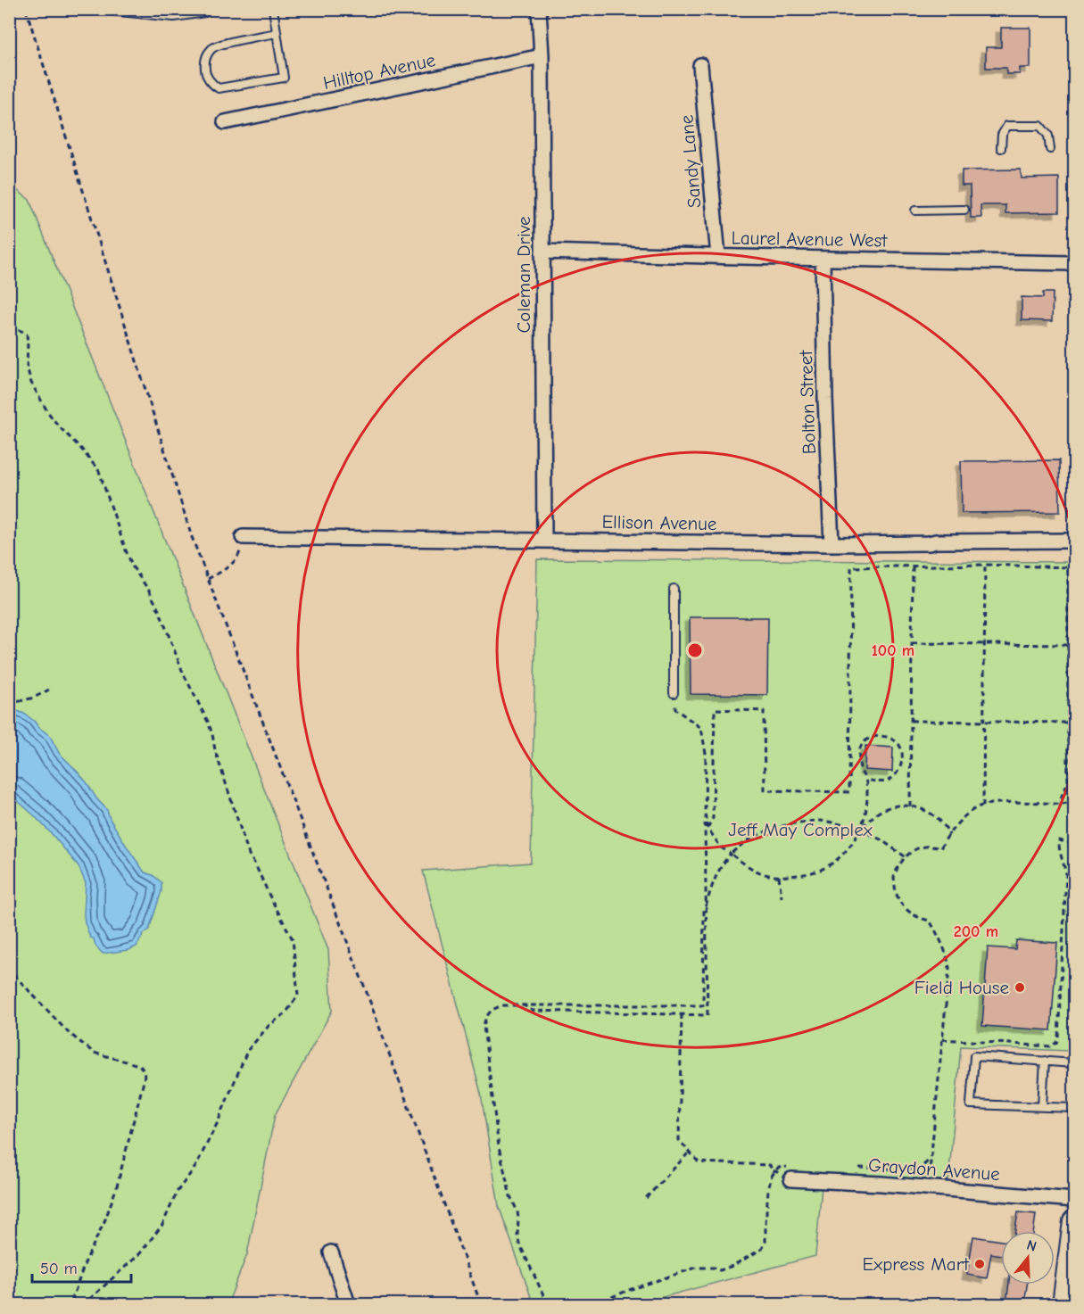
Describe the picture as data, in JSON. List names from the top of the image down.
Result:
{
  "streets": {
    "street": [
      "Hilltop Avenue",
      "Sandy Lane",
      "Laurel Avenue West",
      "Coleman Drive",
      "Bolton Street",
      "Ellison Avenue",
      "Graydon Avenue"
    ]
  },
  "crossings": [
    ["Hilltop Avenue", "Coleman Drive"],
    ["Sandy Lane", "Laurel Avenue West"],
    ["Laurel Avenue West", "Coleman Drive"],
    ["Laurel Avenue West", "Bolton Street"],
    ["Coleman Drive", "Ellison Avenue"],
    ["Bolton Street", "Ellison Avenue"]
  ],
  "parks": ["Jeff May Complex"],
  "places": ["Field House", "Express Mart"],
  "scale_bar": "50 m",
  "north": "top",
  "rings": ["100 m", "200 m"]
}
